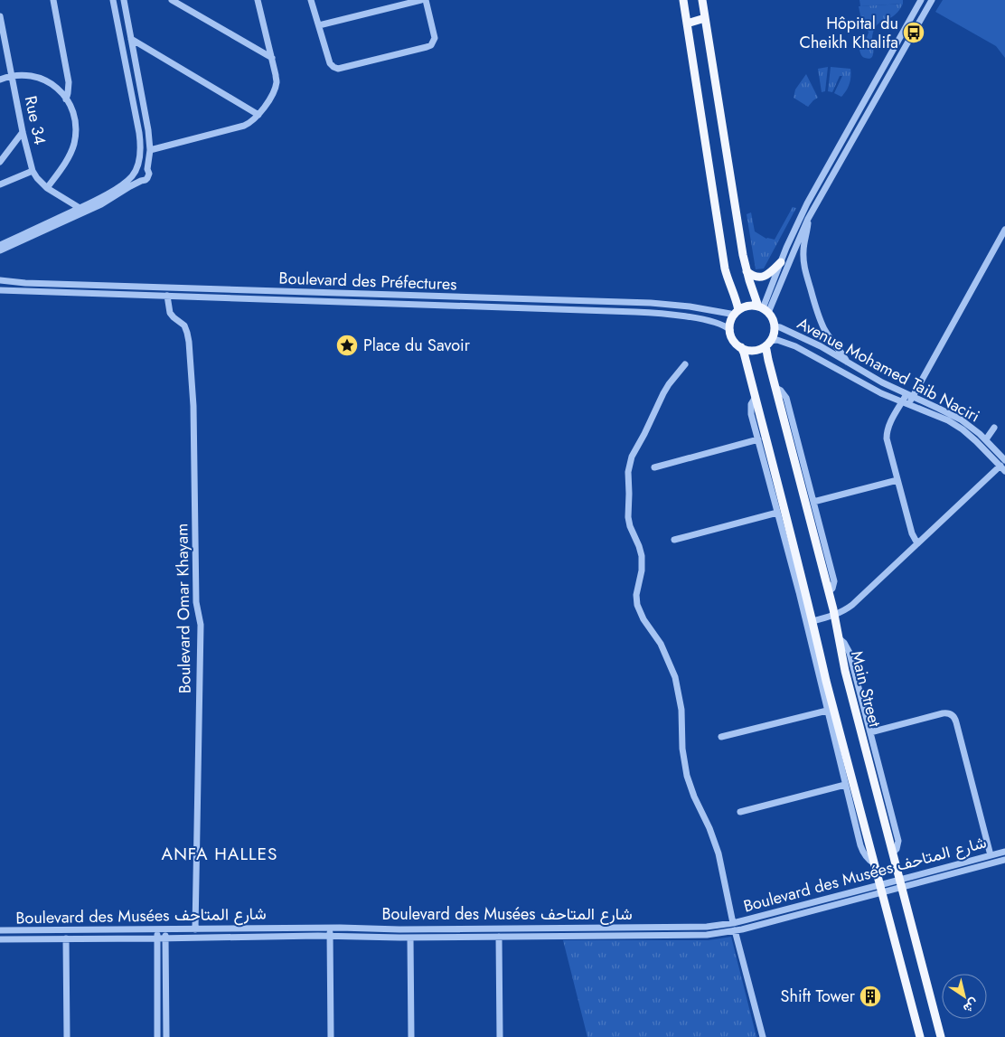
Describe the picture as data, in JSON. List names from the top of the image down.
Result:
{
  "streets": {
    "main road": ["Main Street"],
    "street": [
      "Rue 34",
      "Boulevard des Préfectures",
      "Avenue Mohamed Taib Naciri",
      "Boulevard Omar Khayam",
      "Boulevard des Musées شارع المتاحف"
    ]
  },
  "crossings": [
    ["Boulevard des Préfectures", "Avenue Mohamed Taib Naciri"],
    ["Boulevard des Préfectures", "Boulevard Omar Khayam"],
    ["Boulevard des Préfectures", "Main Street"],
    ["Avenue Mohamed Taib Naciri", "Main Street"],
    ["Boulevard Omar Khayam", "Boulevard des Musées شارع المتاحف"],
    ["Main Street", "Boulevard des Musées شارع المتاحف"]
  ],
  "districts": ["ANFA HALLES"],
  "places": {
    "bus stop": ["Hôpital du Cheikh Khalifa"],
    "place": ["Place du Savoir"],
    "building": ["Shift Tower"]
  },
  "north": "bottom right"
}
